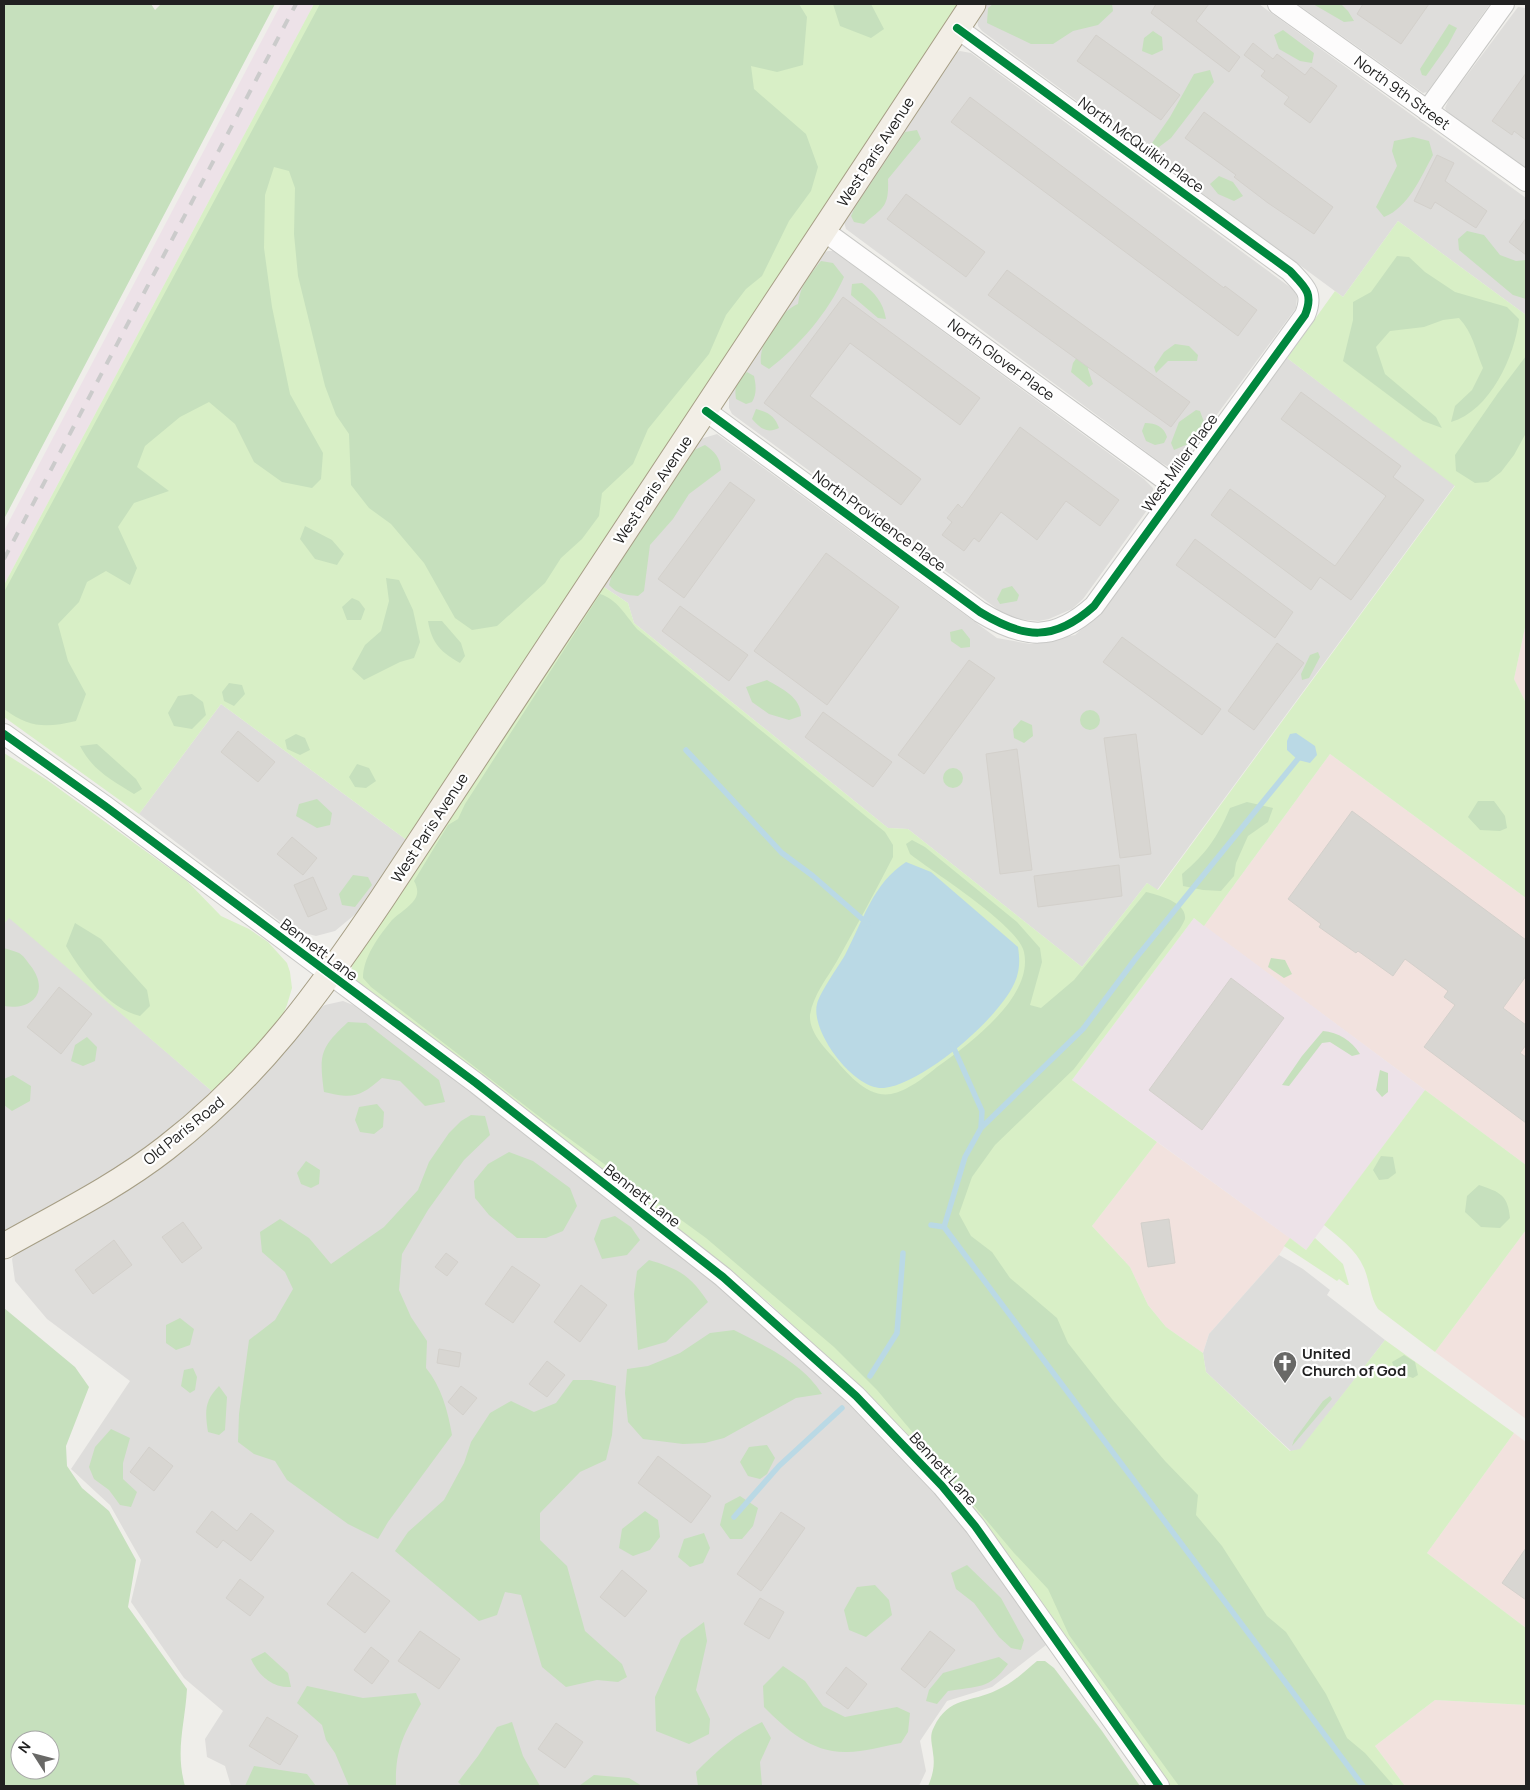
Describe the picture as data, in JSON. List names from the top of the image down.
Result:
{
  "streets": {
    "main road": ["West Paris Avenue", "Old Paris Road"],
    "street": [
      "North 9th Street",
      "North McQuilkin Place",
      "North Glover Place",
      "West Miller Place",
      "North Providence Place",
      "Bennett Lane"
    ]
  },
  "crossings": [
    ["North McQuilkin Place", "West Paris Avenue"],
    ["North McQuilkin Place", "West Miller Place"],
    ["West Paris Avenue", "North Glover Place"],
    ["West Paris Avenue", "North Providence Place"],
    ["West Paris Avenue", "Bennett Lane"],
    ["West Paris Avenue", "Old Paris Road"],
    ["North Glover Place", "West Miller Place"],
    ["West Miller Place", "North Providence Place"],
    ["Bennett Lane", "Old Paris Road"]
  ],
  "places": {
    "church": ["United Church of God"]
  },
  "north": "top left"
}
